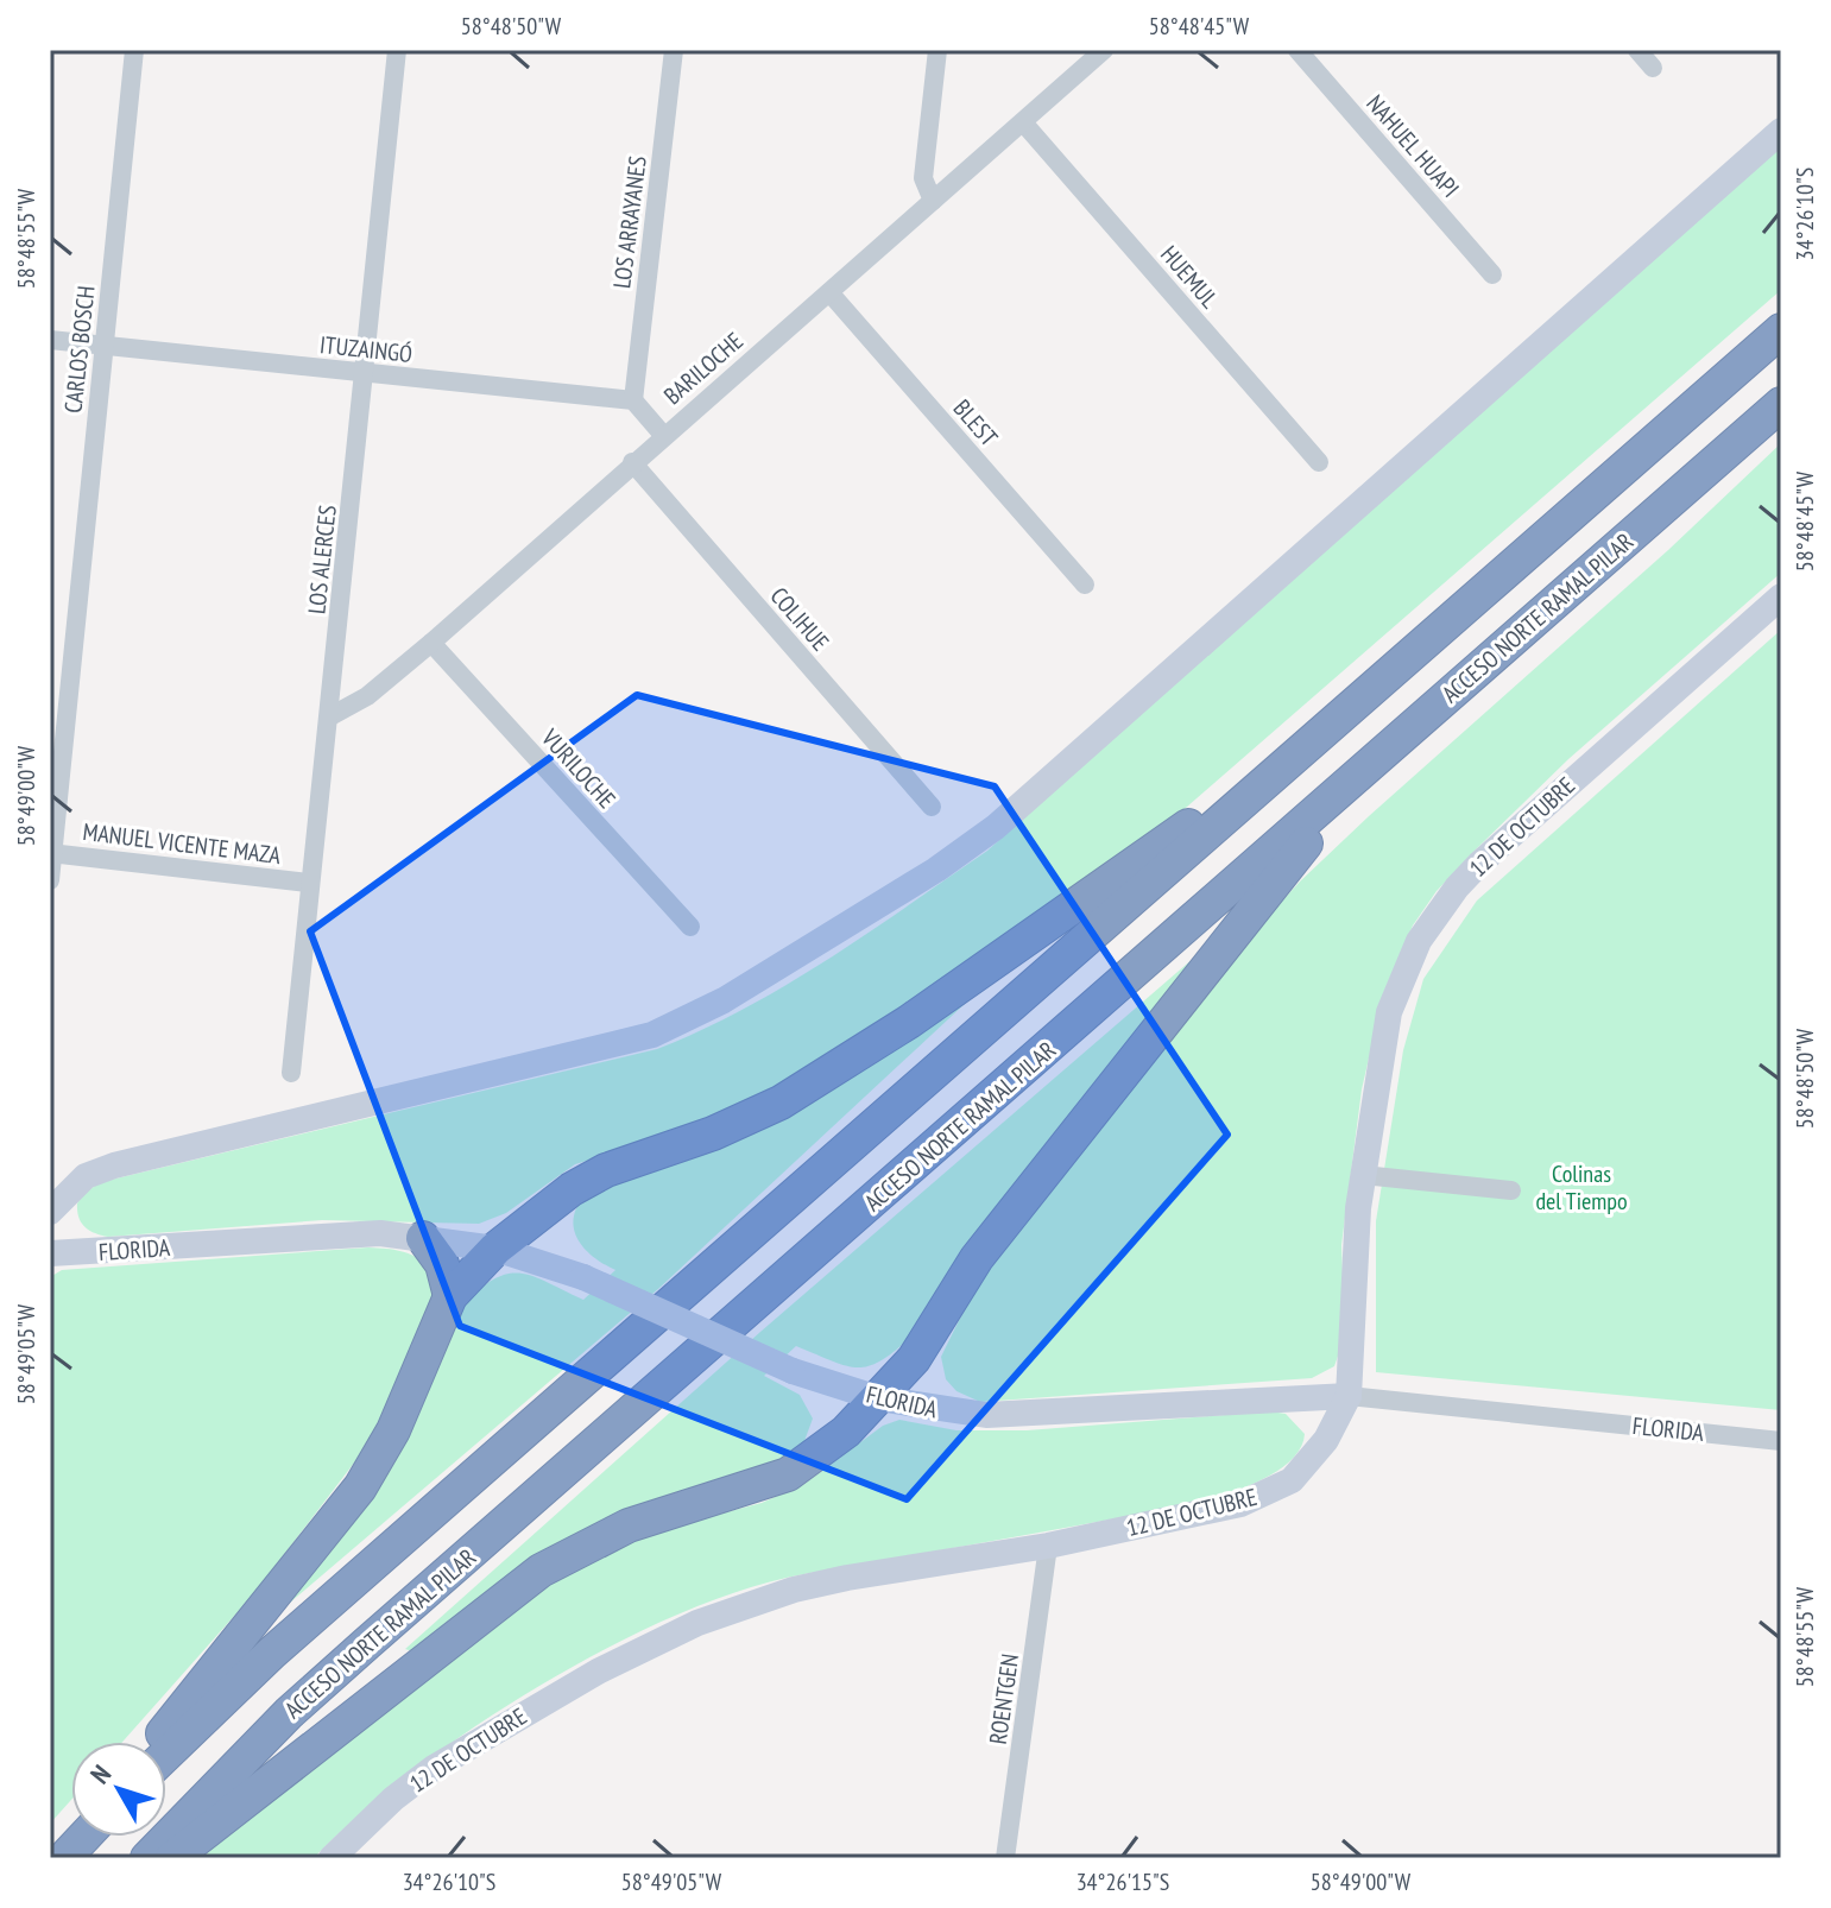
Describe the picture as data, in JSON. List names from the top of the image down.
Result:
{
  "streets": {
    "highway": ["ACCESO NORTE RAMAL PILAR"],
    "street": [
      "NAHUEL HUAPI",
      "LOS ARRAYANES",
      "HUEMUL",
      "CARLOS BOSCH",
      "ITUZAINGÓ",
      "BARILOCHE",
      "BLEST",
      "LOS ALERCES",
      "COLIHUE",
      "VURILOCHE",
      "12 DE OCTUBRE",
      "MANUEL VICENTE MAZA",
      "FLORIDA",
      "ROENTGEN"
    ]
  },
  "crossings": [
    ["LOS ARRAYANES", "ITUZAINGÓ"],
    ["HUEMUL", "BARILOCHE"],
    ["CARLOS BOSCH", "ITUZAINGÓ"],
    ["CARLOS BOSCH", "MANUEL VICENTE MAZA"],
    ["ITUZAINGÓ", "LOS ALERCES"],
    ["BARILOCHE", "BLEST"],
    ["BARILOCHE", "LOS ALERCES"],
    ["BARILOCHE", "COLIHUE"],
    ["BARILOCHE", "VURILOCHE"],
    ["LOS ALERCES", "MANUEL VICENTE MAZA"],
    ["12 DE OCTUBRE", "FLORIDA"],
    ["12 DE OCTUBRE", "ROENTGEN"]
  ],
  "parks": ["Colinas del Tiempo"],
  "north": "top left",
  "coordinates": [
    "58°48'50\"W",
    "58°48'45\"W",
    "34°26'10\"S",
    "58°48'55\"W",
    "58°49'00\"W",
    "58°49'05\"W",
    "34°26'15\"S"
  ]
}
